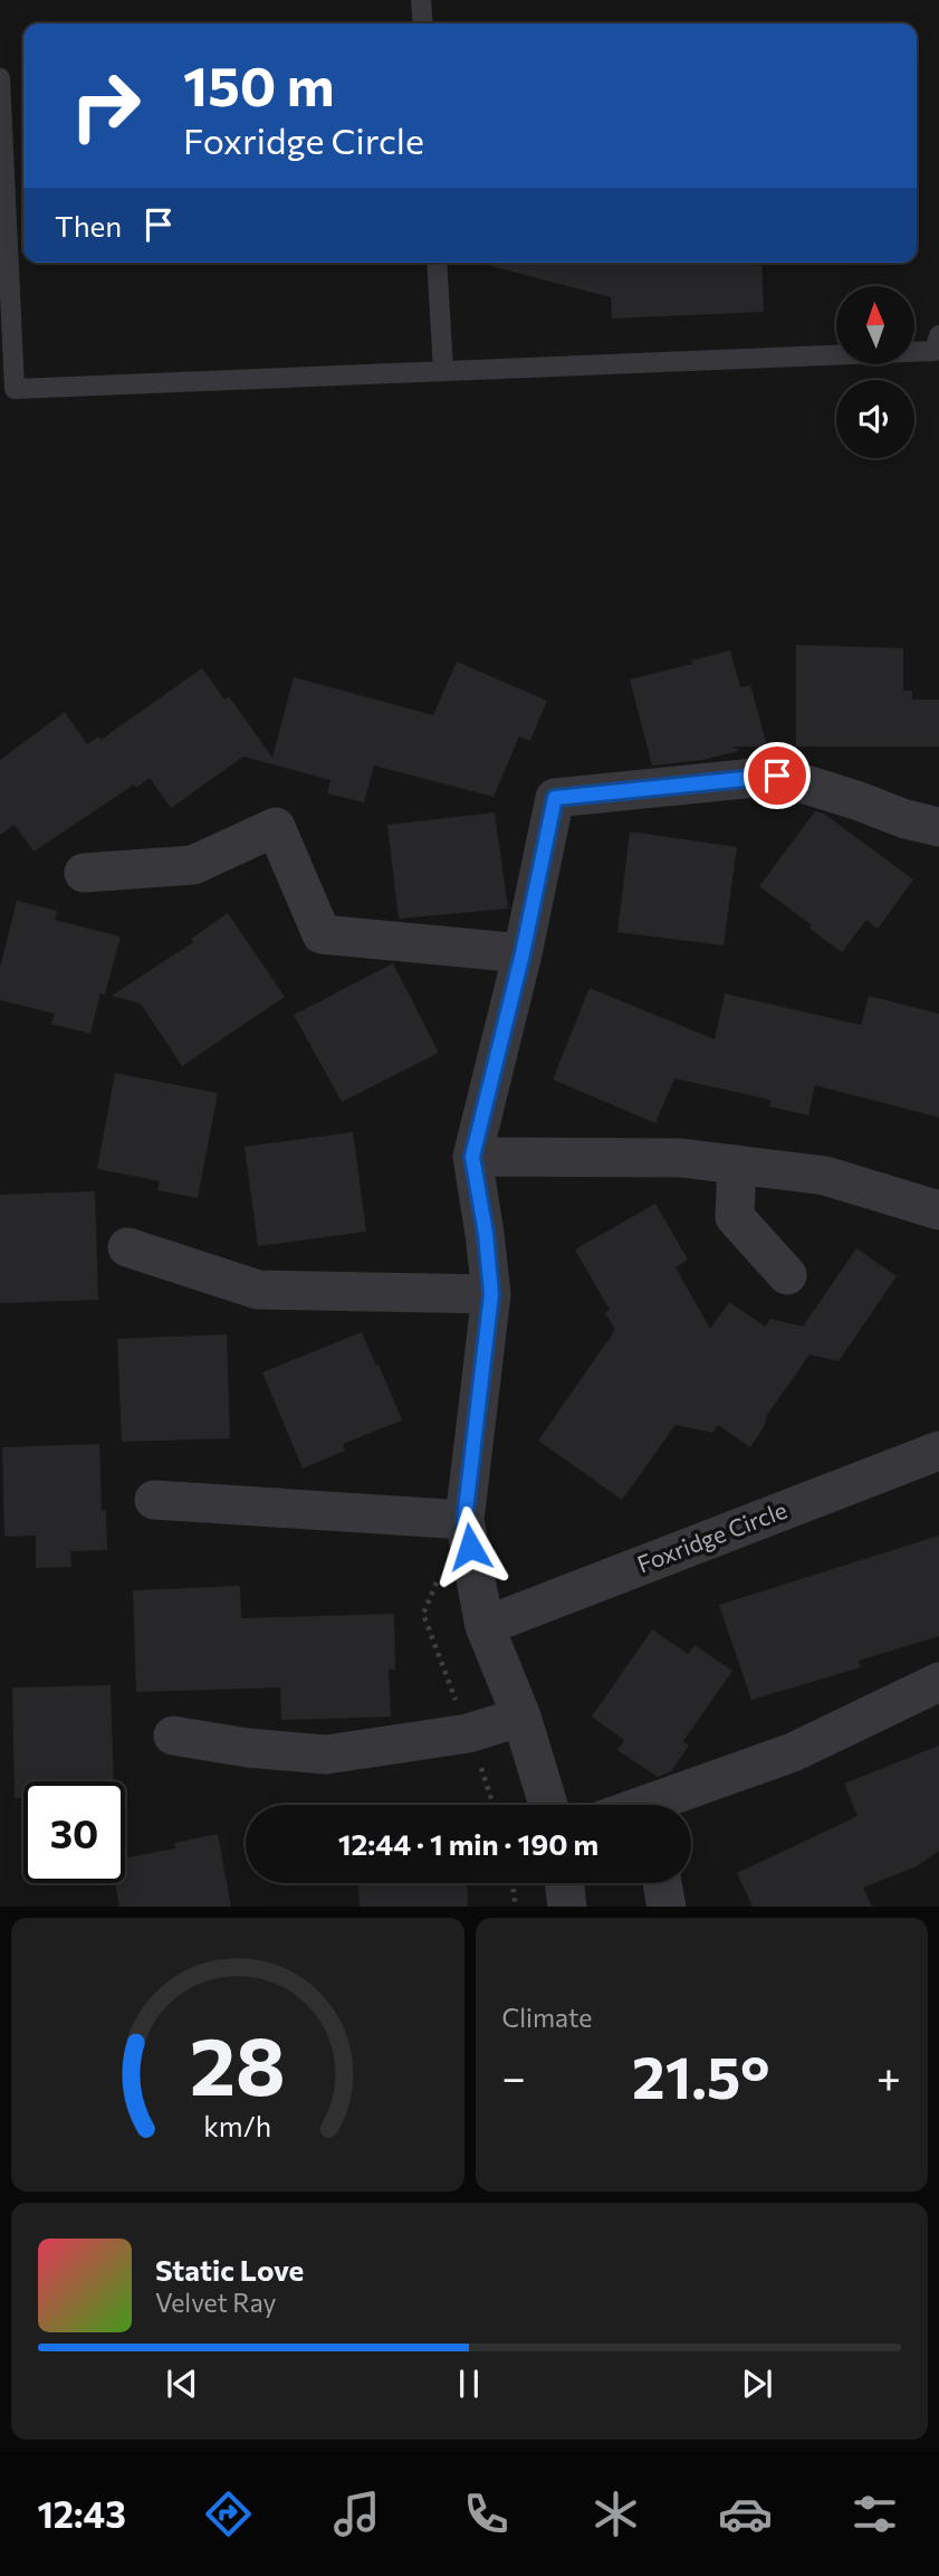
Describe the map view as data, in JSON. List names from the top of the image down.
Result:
{
  "streets": {
    "street": ["Foxridge Circle"]
  },
  "north": "top",
  "page": {
    "turn": ["150 m", "Foxridge Circle"],
    "then": "Then",
    "limit": "30",
    "trip": "12:44 · 1 min · 190 m",
    "tile": "Climate",
    "heat": ["−", "21.5°", "+"],
    "song": ["Static Love", "Velvet Ray"],
    "tabs": "12:43",
    "gauge": ["28", "km/h"]
  }
}
